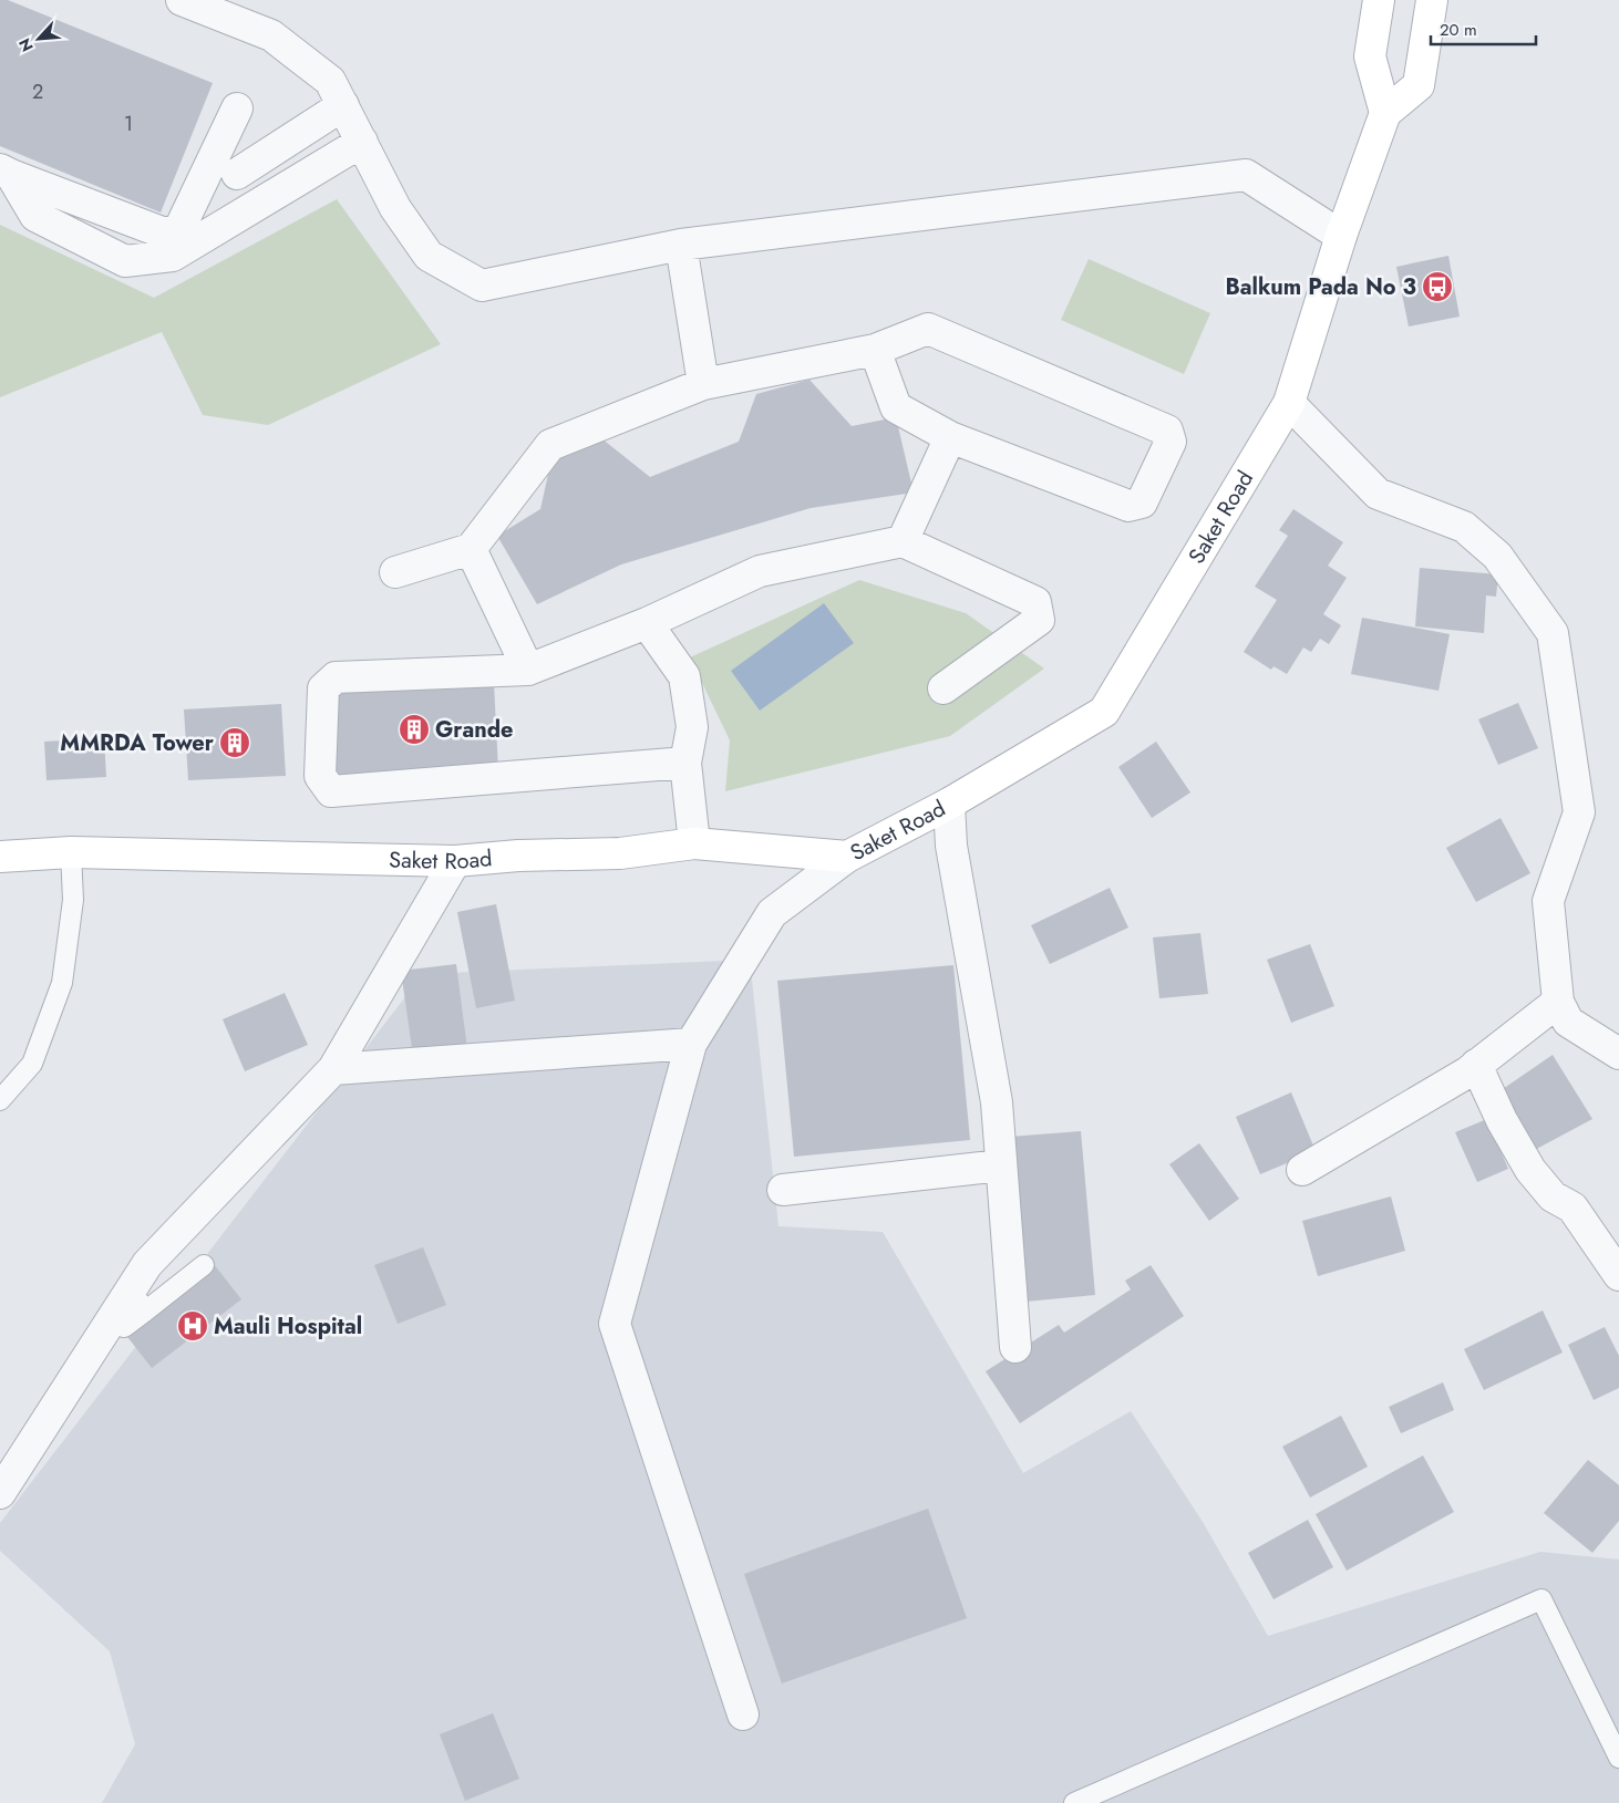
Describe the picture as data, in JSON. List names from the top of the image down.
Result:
{
  "streets": {
    "main road": ["Saket Road"]
  },
  "places": {
    "bus stop": ["Balkum Pada No 3"],
    "building": ["Grande", "MMRDA Tower"],
    "hospital": ["Mauli Hospital"]
  },
  "house_numbers": ["2", "1"],
  "scale_bar": "20 m",
  "north": "bottom left"
}
